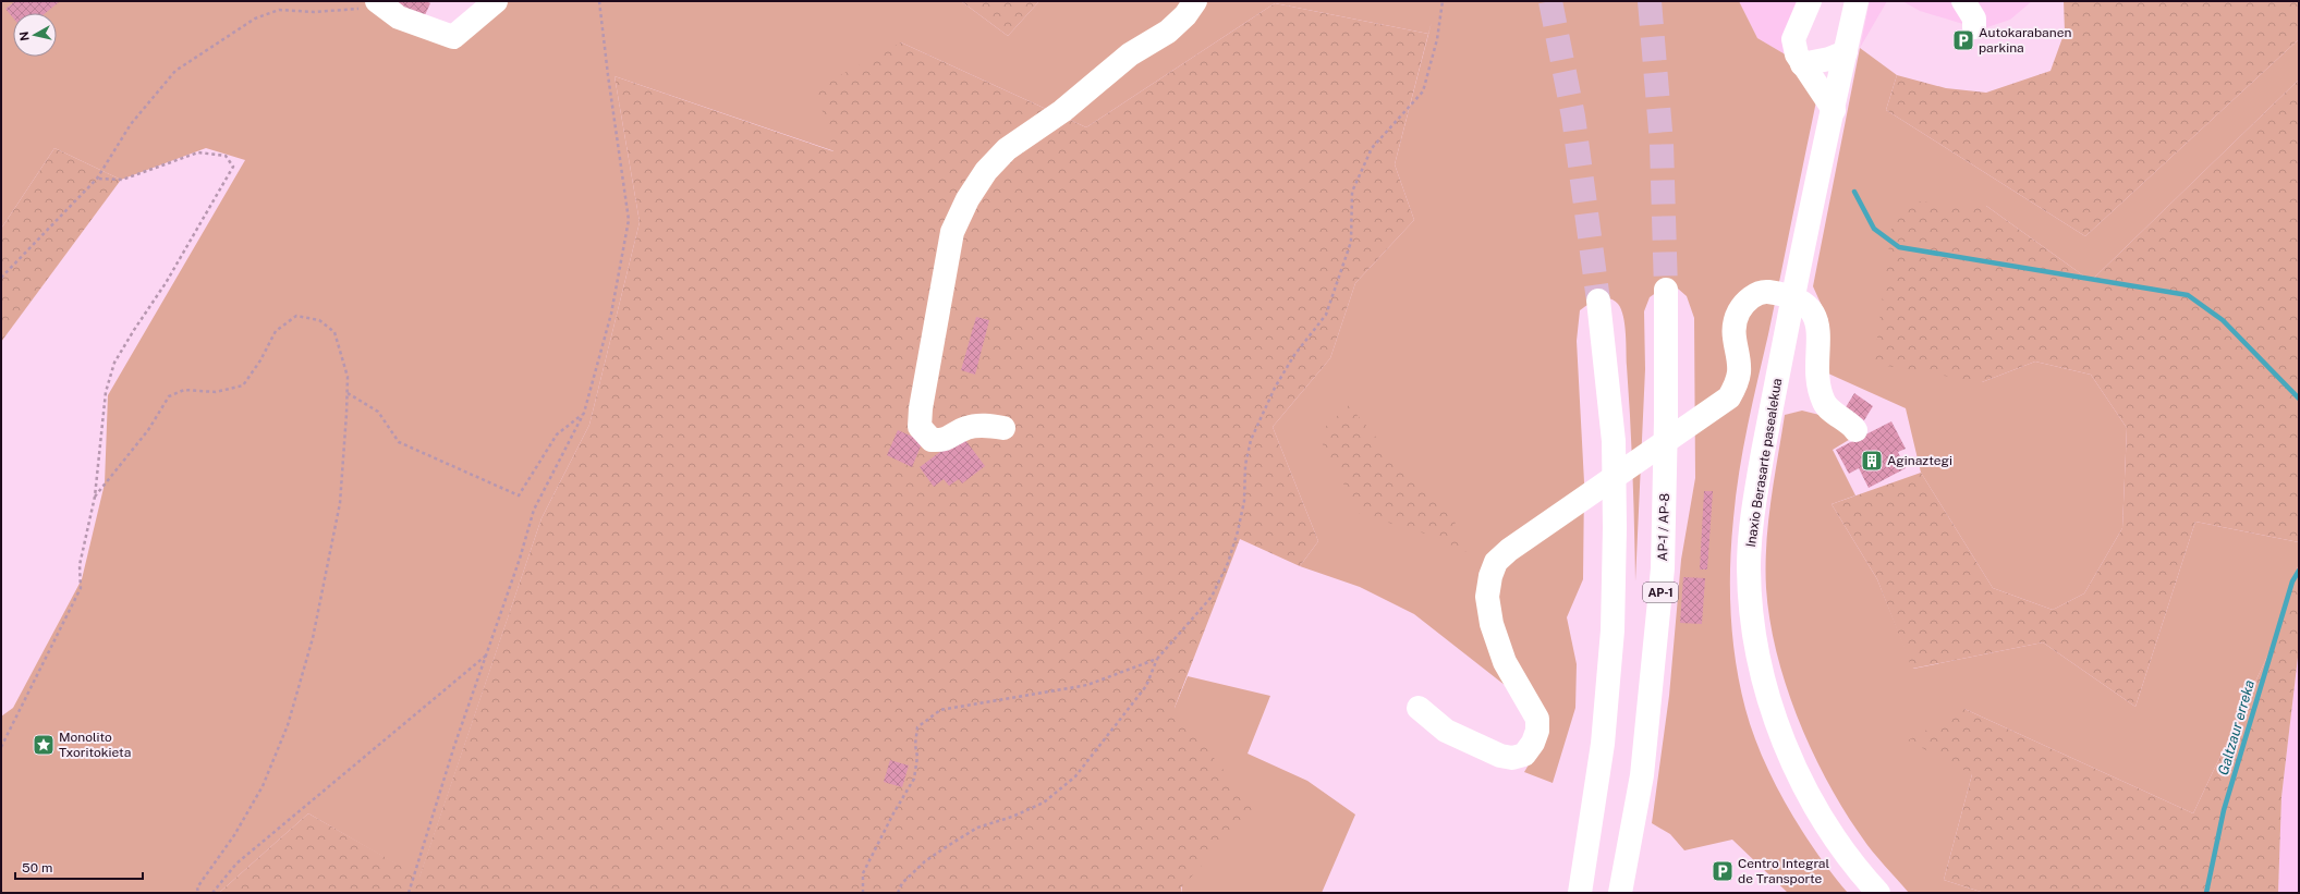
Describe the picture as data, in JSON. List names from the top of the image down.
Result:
{
  "streets": {
    "main road": ["Inaxio Berasarte pasealekua", "AP-1 / AP-8", "AP-1"]
  },
  "water": ["Galtzaur erreka"],
  "places": {
    "parking": ["Autokarabanen parkina", "Centro Integral de Transporte"],
    "building": ["Aginaztegi"],
    "place": ["Monolito Txoritokieta"]
  },
  "scale_bar": "50 m",
  "north": "left"
}
